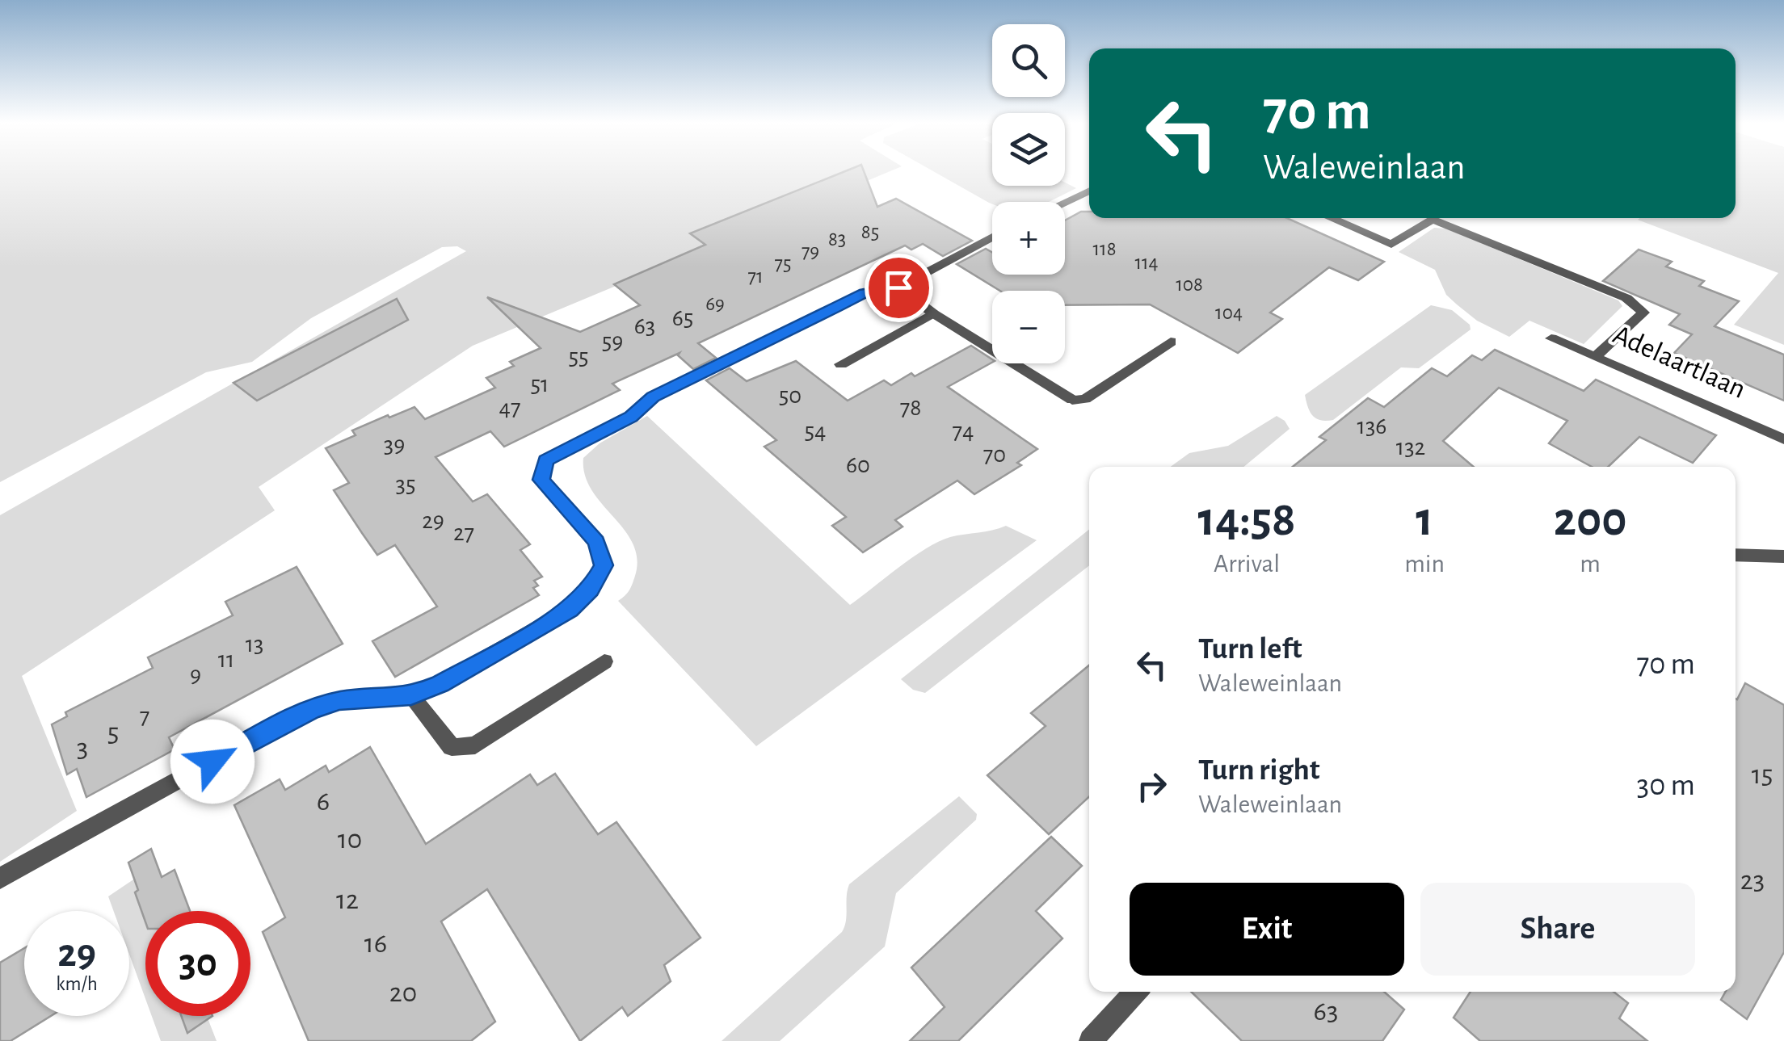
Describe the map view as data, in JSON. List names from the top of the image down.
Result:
{
  "streets": {
    "street": ["Adelaartlaan"]
  },
  "house_numbers": [
    "85",
    "83",
    "118",
    "79",
    "114",
    "75",
    "71",
    "108",
    "69",
    "104",
    "65",
    "63",
    "59",
    "55",
    "51",
    "50",
    "47",
    "78",
    "136",
    "54",
    "74",
    "39",
    "132",
    "70",
    "60",
    "35",
    "29",
    "27",
    "13",
    "11",
    "9",
    "7",
    "5",
    "3",
    "15",
    "6",
    "10",
    "23",
    "12",
    "16",
    "20",
    "63"
  ],
  "page": {
    "map_buttons": ["+", "−"],
    "turn": ["70 m", "Waleweinlaan"],
    "eta": [
      "14:58",
      "Arrival",
      "1",
      "min",
      "200",
      "m"
    ],
    "list": [
      {
        "name": "Turn left",
        "note": "Waleweinlaan",
        "value": "70 m"
      },
      {
        "name": "Turn right",
        "note": "Waleweinlaan",
        "value": "30 m"
      }
    ],
    "buttons": ["Exit", "Share"],
    "speed": "29 km/h",
    "limit": "30"
  }
}
